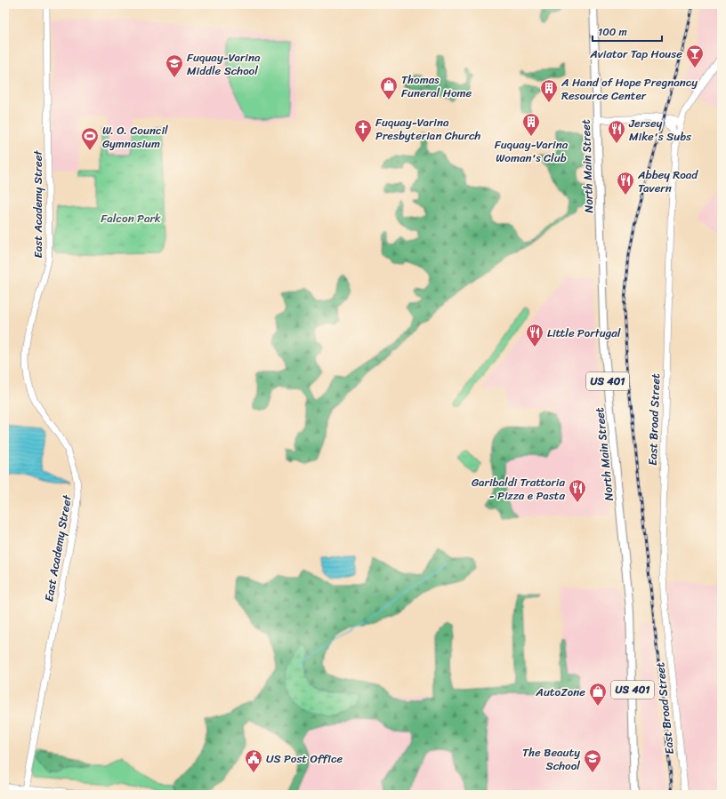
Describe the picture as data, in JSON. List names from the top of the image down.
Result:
{
  "streets": {
    "main road": [
      "North Main Street",
      "East Academy Street",
      "US 401",
      "East Broad Street"
    ]
  },
  "parks": ["Falcon Park"],
  "places": {
    "bar": ["Aviator Tap House"],
    "school or university": ["Fuquay-Varina Middle School", "The Beauty School"],
    "shop": ["Thomas Funeral Home", "AutoZone"],
    "building": ["A Hand of Hope Pregnancy Resource Center", "Fuquay-Varina Woman's Club"],
    "church": ["Fuquay-Varina Presbyterian Church"],
    "restaurant": [
      "Jersey Mike's Subs",
      "Abbey Road Tavern",
      "Little Portugal",
      "Garibaldi Trattoria - Pizza e Pasta"
    ],
    "sports": ["W. O. Council Gymnasium"],
    "public building": ["US Post Office"]
  },
  "scale_bar": "100 m"
}
